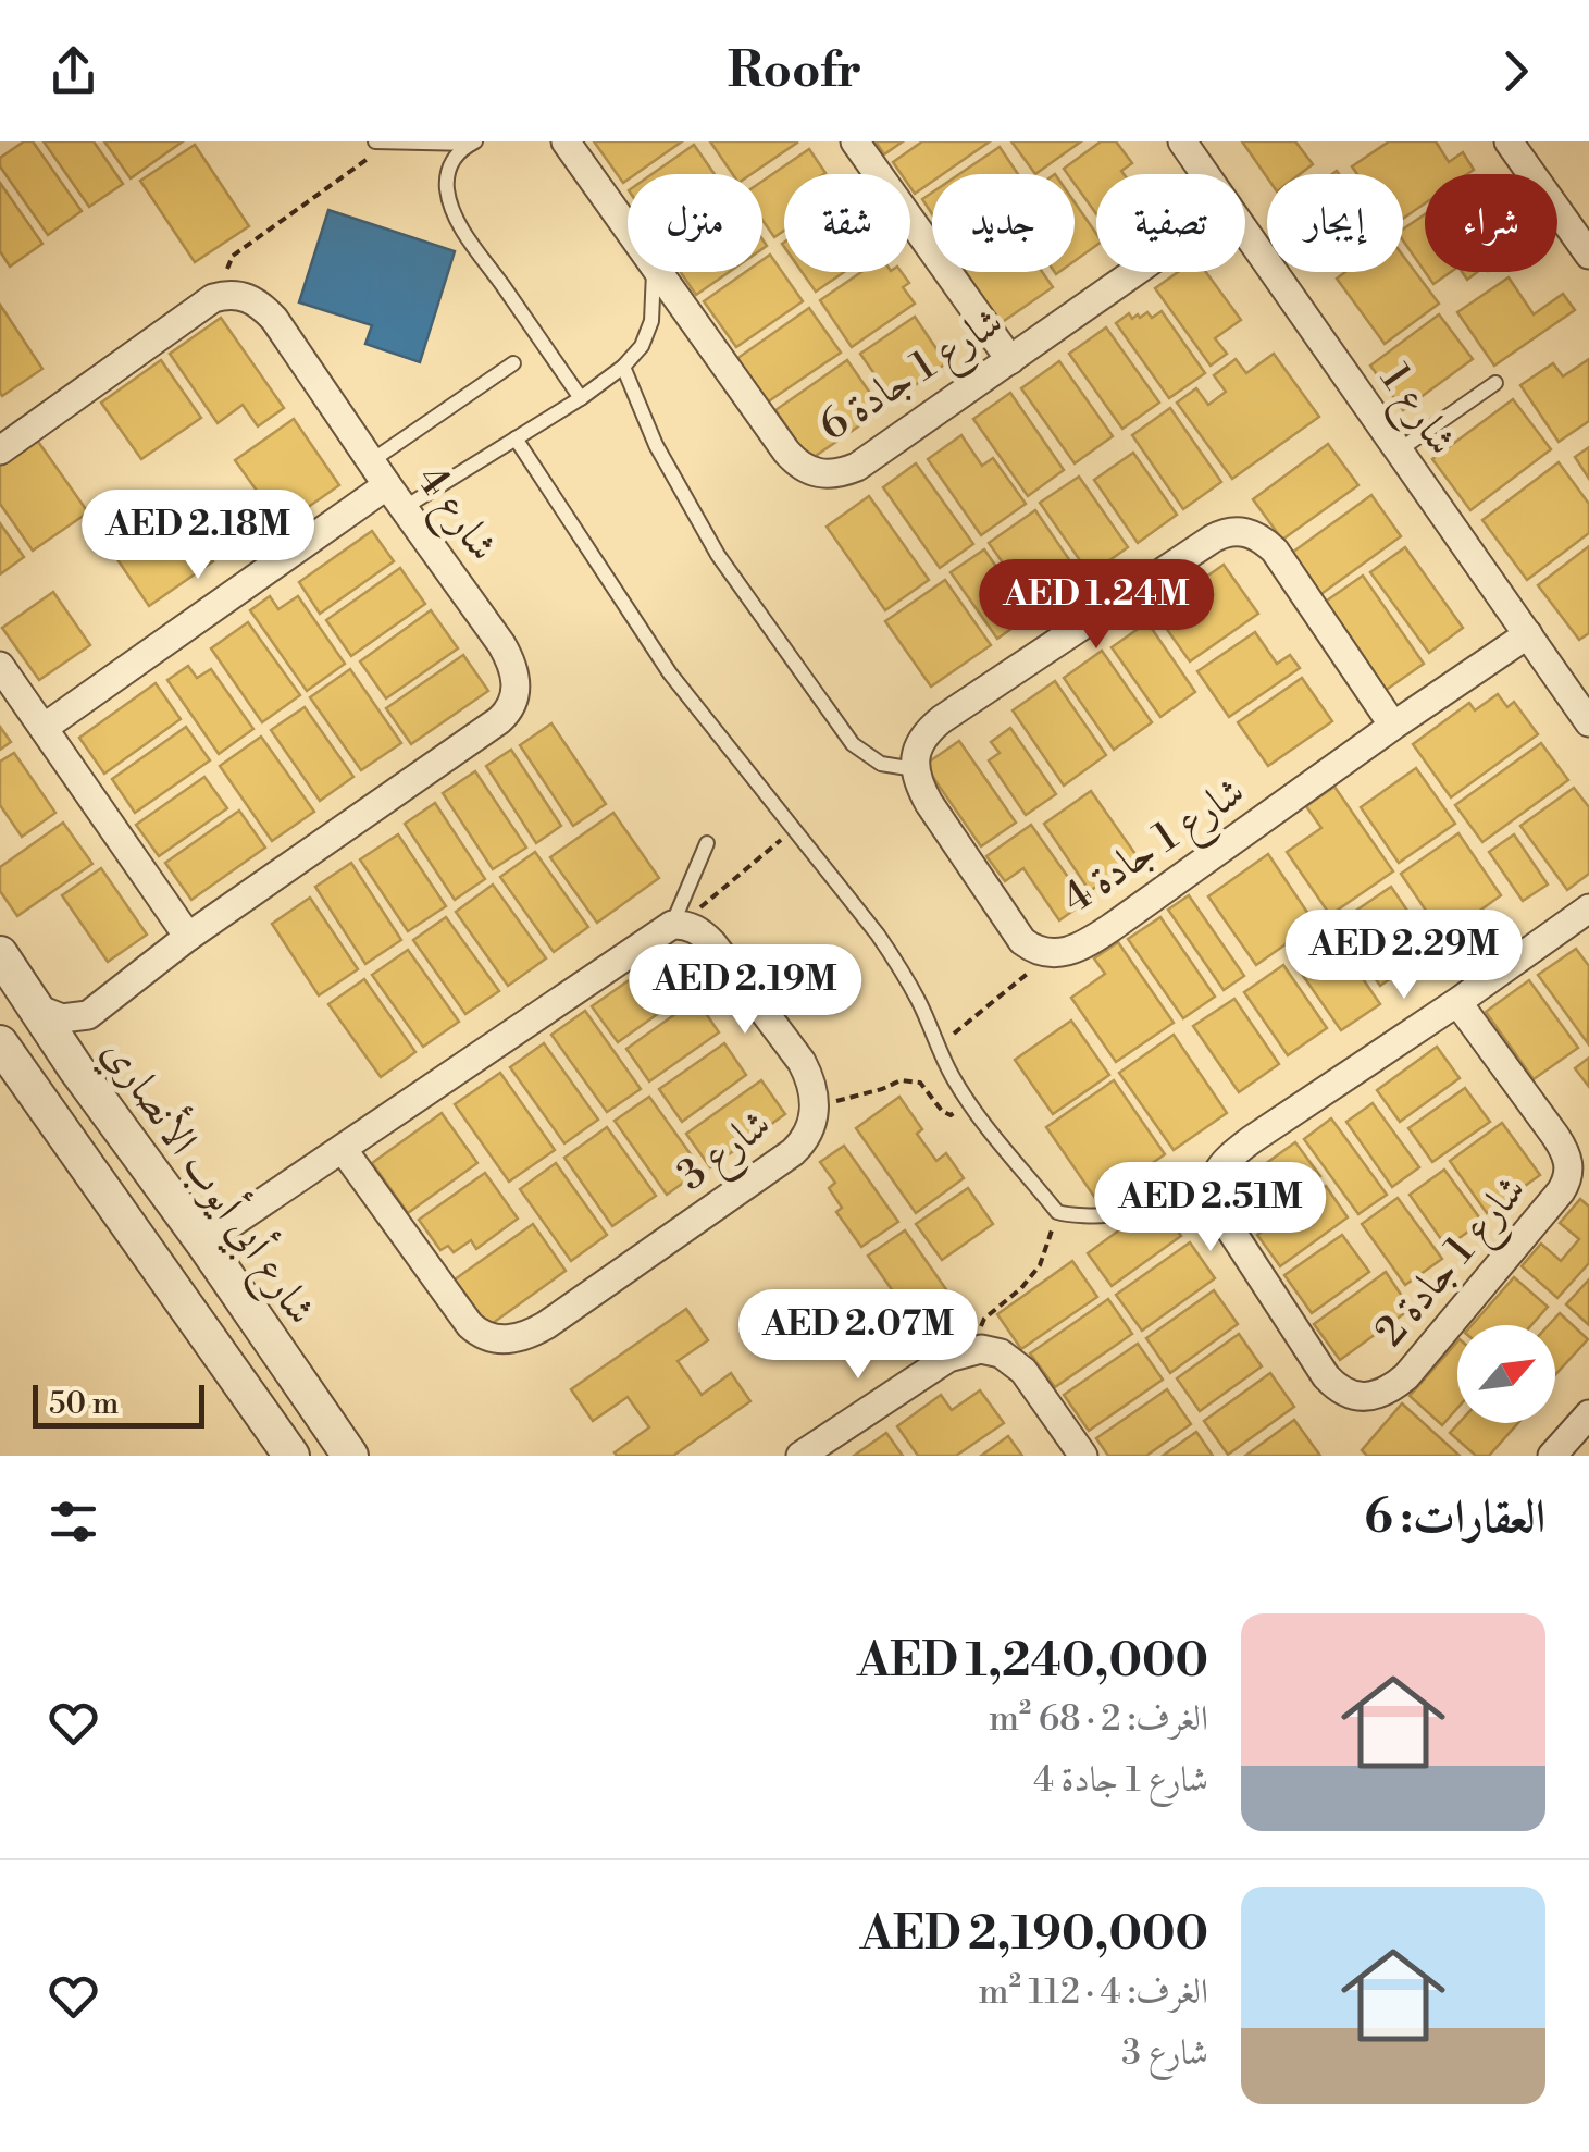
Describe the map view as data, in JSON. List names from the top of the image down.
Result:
{
  "streets": {
    "street": [
      "شارع 1 جادة 6",
      "شارع 1",
      "شارع 4",
      "شارع 1 جادة 4",
      "شارع 3",
      "شارع أبي أيوب الأنصاري",
      "شارع 1 جادة 2"
    ]
  },
  "crossings": [
    ["شارع 1", "شارع 1 جادة 4"]
  ],
  "scale_bar": "50 m",
  "north": "top right",
  "page": {
    "header": "Roofr",
    "chip": [
      "شراء",
      "إيجار",
      "تصفية",
      "جديد",
      "شقة",
      "منزل"
    ],
    "price": [
      "AED 2.18M",
      "AED 1.24M",
      "AED 2.29M",
      "AED 2.19M",
      "AED 2.51M",
      "AED 2.07M"
    ],
    "scale": "50 m",
    "heading": "العقارات: 6",
    "list": [
      {
        "name": "AED 1,240,000",
        "note": "الغرف: 2 · 68 m² · شارع 1 جادة 4"
      },
      {
        "name": "AED 2,190,000",
        "note": "الغرف: 4 · 112 m² · شارع 3"
      }
    ]
  }
}
